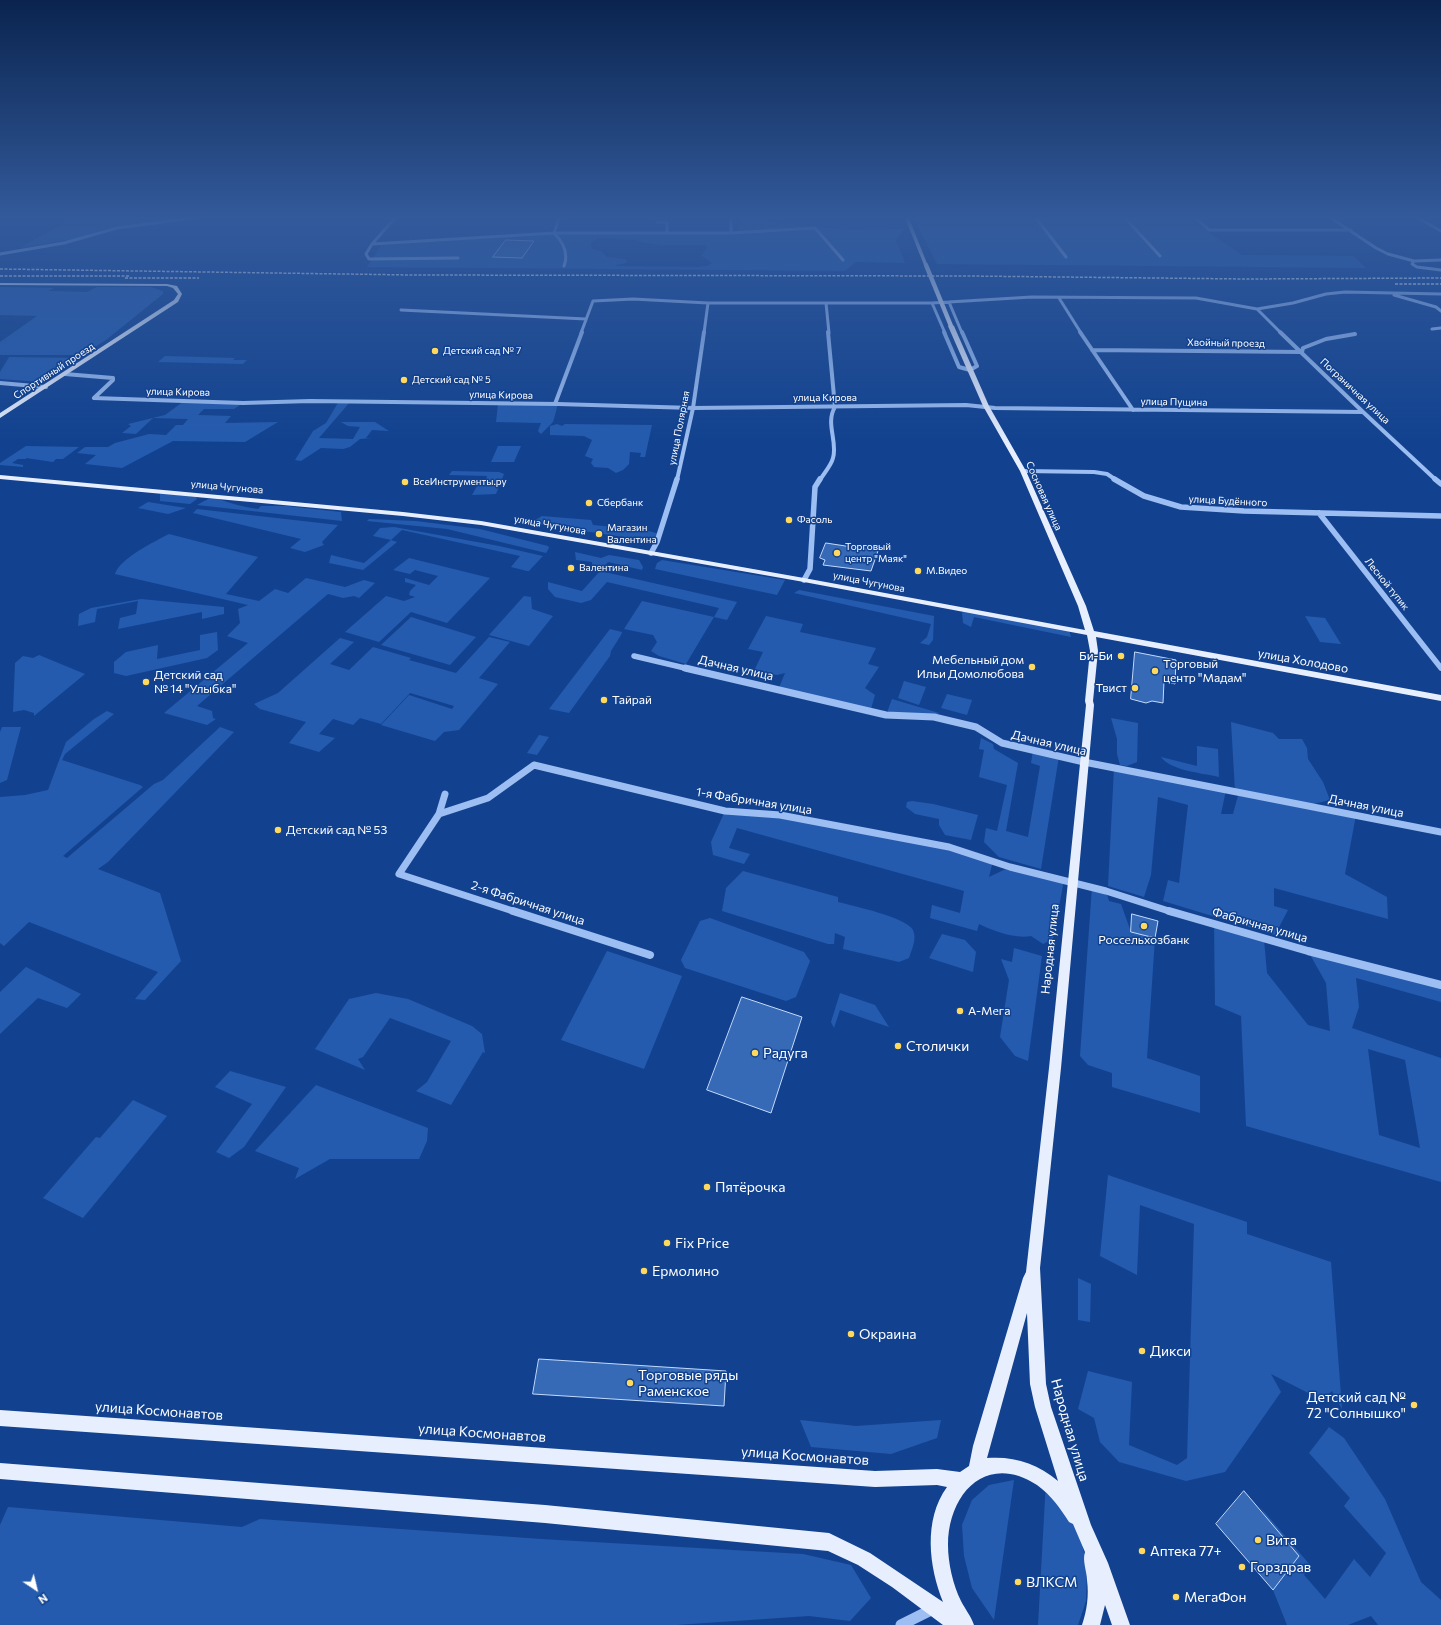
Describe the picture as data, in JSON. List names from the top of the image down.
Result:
{
  "streets": {
    "main road": [
      "Спортивный проезд",
      "улица Чугунова",
      "Сосновая улица",
      "улица Холодово",
      "Народная улица",
      "улица Космонавтов"
    ],
    "street": [
      "Хвойный проезд",
      "Пограничная улица",
      "улица Кирова",
      "улица Пущина",
      "улица Полярная",
      "улица Будённого",
      "Лесной тупик",
      "Дачная улица",
      "1-я Фабричная улица",
      "2-я Фабричная улица",
      "Фабричная улица"
    ]
  },
  "crossings": [
    ["Хвойный проезд", "Пограничная улица"],
    ["Спортивный проезд", "улица Кирова"],
    ["Пограничная улица", "улица Пущина"],
    ["улица Кирова", "улица Пущина"],
    ["улица Кирова", "улица Полярная"],
    ["улица Кирова", "Сосновая улица"],
    ["улица Пущина", "Сосновая улица"],
    ["улица Полярная", "улица Чугунова"],
    ["улица Чугунова", "Сосновая улица"],
    ["улица Чугунова", "улица Холодово"],
    ["улица Чугунова", "Народная улица"],
    ["Сосновая улица", "улица Будённого"],
    ["Сосновая улица", "улица Холодово"],
    ["Сосновая улица", "Народная улица"],
    ["улица Будённого", "Лесной тупик"],
    ["улица Холодово", "Народная улица"],
    ["Дачная улица", "Народная улица"],
    ["1-я Фабричная улица", "2-я Фабричная улица"],
    ["1-я Фабричная улица", "Фабричная улица"],
    ["1-я Фабричная улица", "Народная улица"],
    ["Фабричная улица", "Народная улица"],
    ["Народная улица", "улица Космонавтов"]
  ],
  "places": [
    "Детский сад № 7",
    "Детский сад № 5",
    "ВсеИнструменты.ру",
    "Сбербанк",
    "Фасоль",
    "Магазин Валентина",
    "Торговый центр \"Маяк\"",
    "Валентина",
    "М.Видео",
    "Би-Би",
    "Мебельный дом Ильи Домолюбова",
    "Торговый центр \"Мадам\"",
    "Детский сад № 14 \"Улыбка\"",
    "Твист",
    "Тайрай",
    "Детский сад № 53",
    "Россельхозбанк",
    "А-Мега",
    "Столички",
    "Радуга",
    "Пятёрочка",
    "Fix Price",
    "Ермолино",
    "Окраина",
    "Дикси",
    "Торговые ряды Раменское",
    "Детский сад № 72 \"Солнышко\"",
    "Вита",
    "Аптека 77+",
    "Горздрав",
    "ВЛКСМ",
    "МегаФон"
  ],
  "north": "bottom right"
}
